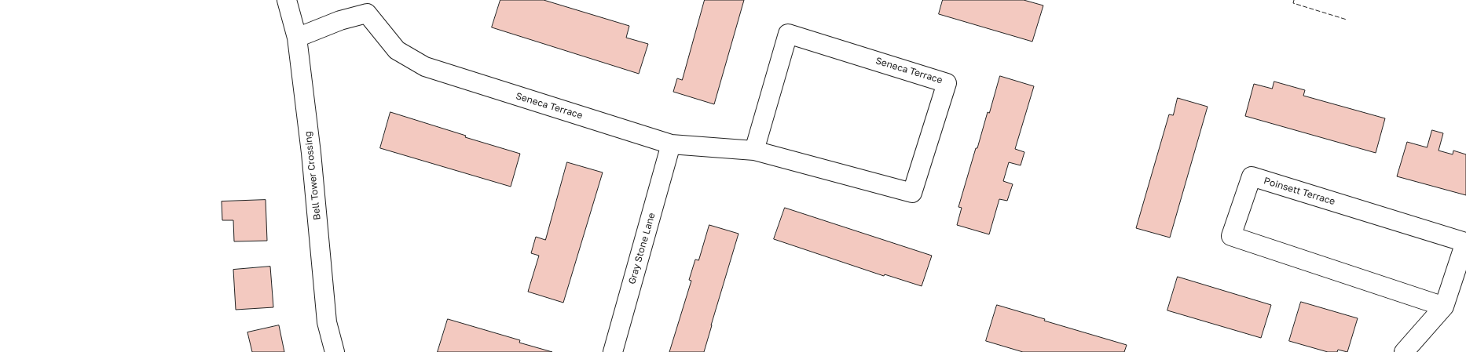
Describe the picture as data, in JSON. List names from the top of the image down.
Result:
{
  "streets": {
    "street": [
      "Seneca Terrace",
      "Bell Tower Crossing",
      "Poinsett Terrace",
      "Gray Stone Lane"
    ]
  },
  "crossings": [
    ["Seneca Terrace", "Bell Tower Crossing"],
    ["Seneca Terrace", "Gray Stone Lane"]
  ]
}
